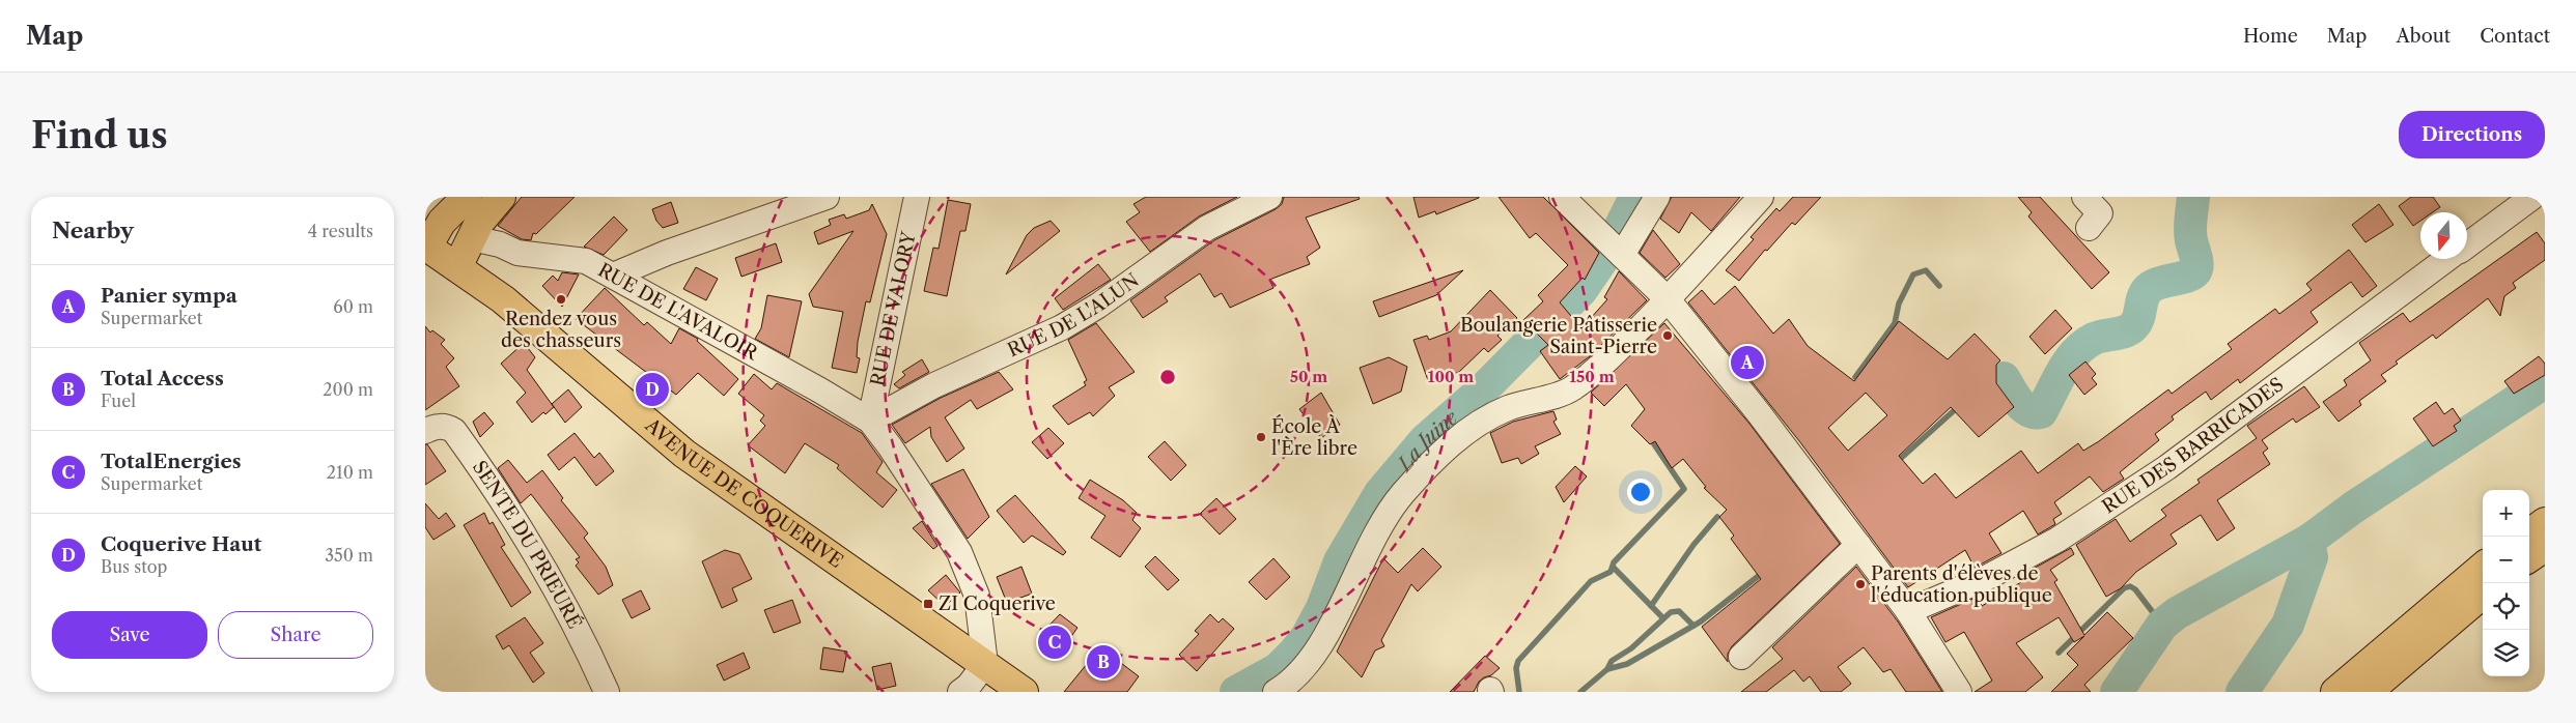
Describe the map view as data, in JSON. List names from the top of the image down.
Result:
{
  "streets": {
    "main road": ["AVENUE DE COQUERIVE"],
    "street": [
      "RUE DE VALORY",
      "RUE DE L'AVALOIR",
      "RUE DE L'ALUN",
      "RUE DES BARRICADES",
      "SENTE DU PRIEURÉ"
    ]
  },
  "crossings": [
    ["RUE DE VALORY", "RUE DE L'AVALOIR"],
    ["RUE DE VALORY", "RUE DE L'ALUN"],
    ["RUE DE L'AVALOIR", "RUE DE L'ALUN"]
  ],
  "water": ["La Juine"],
  "places": {
    "other": [
      "Rendez vous des chasseurs",
      "Boulangerie Pâtisserie Saint-Pierre",
      "École À l'Ère libre",
      "Parents d'élèves de l'éducation publique"
    ],
    "transit": ["ZI Coquerive"]
  },
  "north": "bottom",
  "page": {
    "header": "Map",
    "nav": [
      "Home",
      "Map",
      "About",
      "Contact"
    ],
    "buttons": [
      "Directions",
      ["Save", "Share"]
    ],
    "title": "Find us",
    "heading": ["Nearby", "4 results"],
    "list": [
      {
        "mark": "A",
        "name": "Panier sympa",
        "note": "Supermarket",
        "value": "60 m"
      },
      {
        "mark": "B",
        "name": "Total Access",
        "note": "Fuel",
        "value": "200 m"
      },
      {
        "mark": "C",
        "name": "TotalEnergies",
        "note": "Supermarket",
        "value": "210 m"
      },
      {
        "mark": "D",
        "name": "Coquerive Haut",
        "note": "Bus stop",
        "value": "350 m"
      }
    ],
    "pins": [
      "A",
      "D",
      "C",
      "B"
    ],
    "map_buttons": ["+", "−"]
  },
  "rings": ["50 m", "100 m", "150 m"]
}
